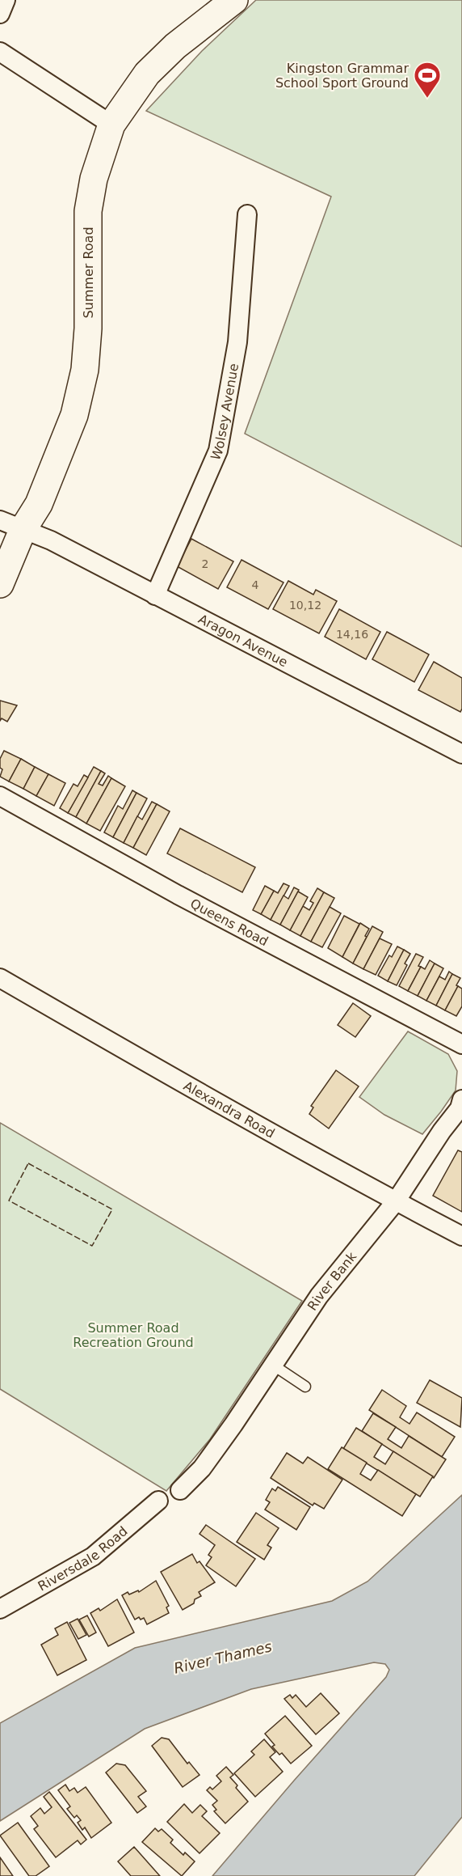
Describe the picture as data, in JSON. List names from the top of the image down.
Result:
{
  "streets": {
    "street": [
      "Summer Road",
      "Wolsey Avenue",
      "Aragon Avenue",
      "Queens Road",
      "Alexandra Road",
      "River Bank",
      "Riversdale Road"
    ]
  },
  "crossings": [
    ["Summer Road", "Aragon Avenue"],
    ["Wolsey Avenue", "Aragon Avenue"],
    ["Alexandra Road", "River Bank"]
  ],
  "water": ["River Thames"],
  "parks": ["Summer Road Recreation Ground"],
  "places": {
    "sports": ["Kingston Grammar School Sport Ground"]
  },
  "house_numbers": [
    "2",
    "4",
    "10,12",
    "14,16"
  ]
}
